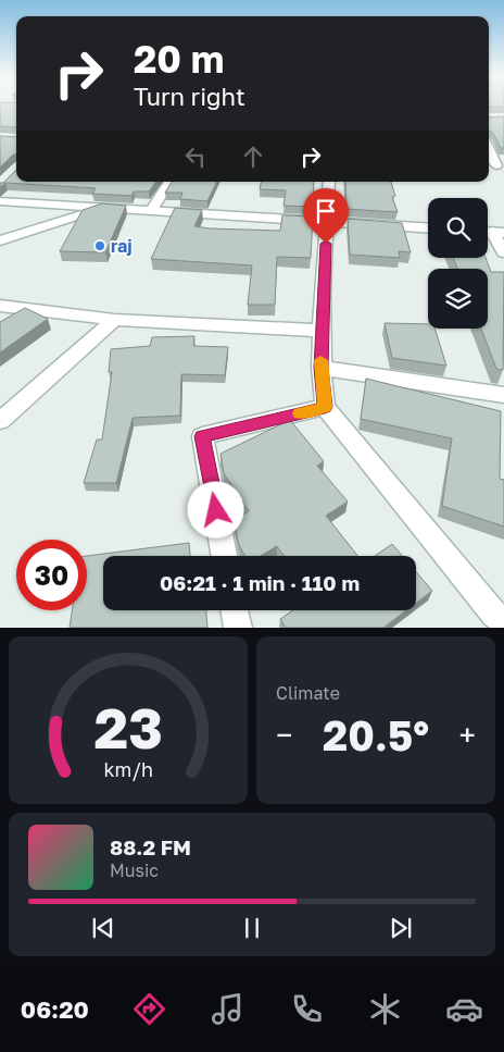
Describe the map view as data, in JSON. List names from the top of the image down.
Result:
{
  "places": ["raj"],
  "page": {
    "turn": ["20 m", "Turn right"],
    "limit": "30",
    "trip": "06:21 · 1 min · 110 m",
    "tile": "Climate",
    "heat": ["−", "20.5°", "+"],
    "song": ["88.2 FM", "Music"],
    "tabs": "06:20",
    "gauge": ["23", "km/h"]
  }
}
